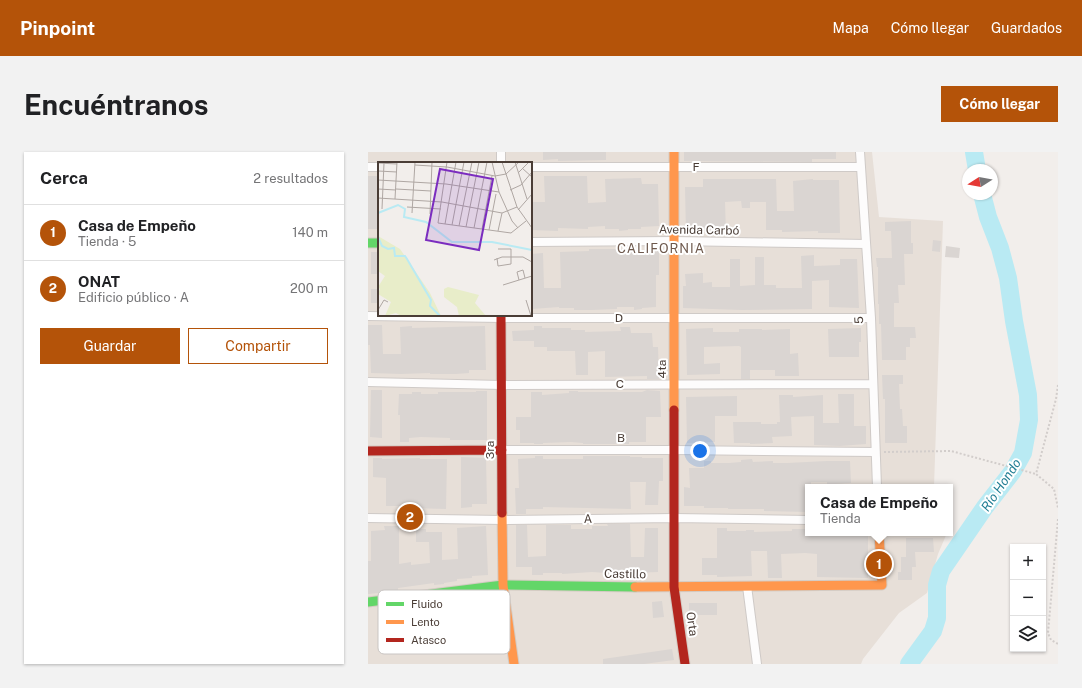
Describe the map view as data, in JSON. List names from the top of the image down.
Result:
{
  "streets": {
    "street": [
      "F",
      "Avenida Carbó",
      "D",
      "5",
      "4ta",
      "C",
      "B",
      "3ra",
      "A",
      "Castillo",
      "Orta"
    ]
  },
  "crossings": [
    ["F", "5"],
    ["F", "4ta"],
    ["Avenida Carbó", "5"],
    ["Avenida Carbó", "4ta"],
    ["D", "5"],
    ["D", "4ta"],
    ["D", "3ra"],
    ["5", "C"],
    ["5", "B"],
    ["4ta", "C"],
    ["4ta", "B"],
    ["4ta", "A"],
    ["4ta", "Castillo"],
    ["4ta", "Orta"],
    ["C", "3ra"],
    ["B", "3ra"],
    ["3ra", "A"],
    ["3ra", "Castillo"],
    ["Castillo", "Orta"]
  ],
  "districts": ["CALIFORNIA"],
  "water": ["Río Hondo"],
  "legend": ["Fluido", "Lento", "Atasco"],
  "north": "left",
  "page": {
    "header": "Pinpoint",
    "nav": ["Mapa", "Cómo llegar", "Guardados"],
    "buttons": [
      "Cómo llegar",
      ["Guardar", "Compartir"]
    ],
    "title": "Encuéntranos",
    "heading": ["Cerca", "2 resultados"],
    "list": [
      {
        "mark": "1",
        "name": "Casa de Empeño",
        "note": "Tienda · 5",
        "value": "140 m"
      },
      {
        "mark": "2",
        "name": "ONAT",
        "note": "Edificio público · A",
        "value": "200 m"
      }
    ],
    "popup": ["Casa de Empeño", "Tienda"],
    "pins": ["2", "1"],
    "map_buttons": ["+", "−"]
  }
}
